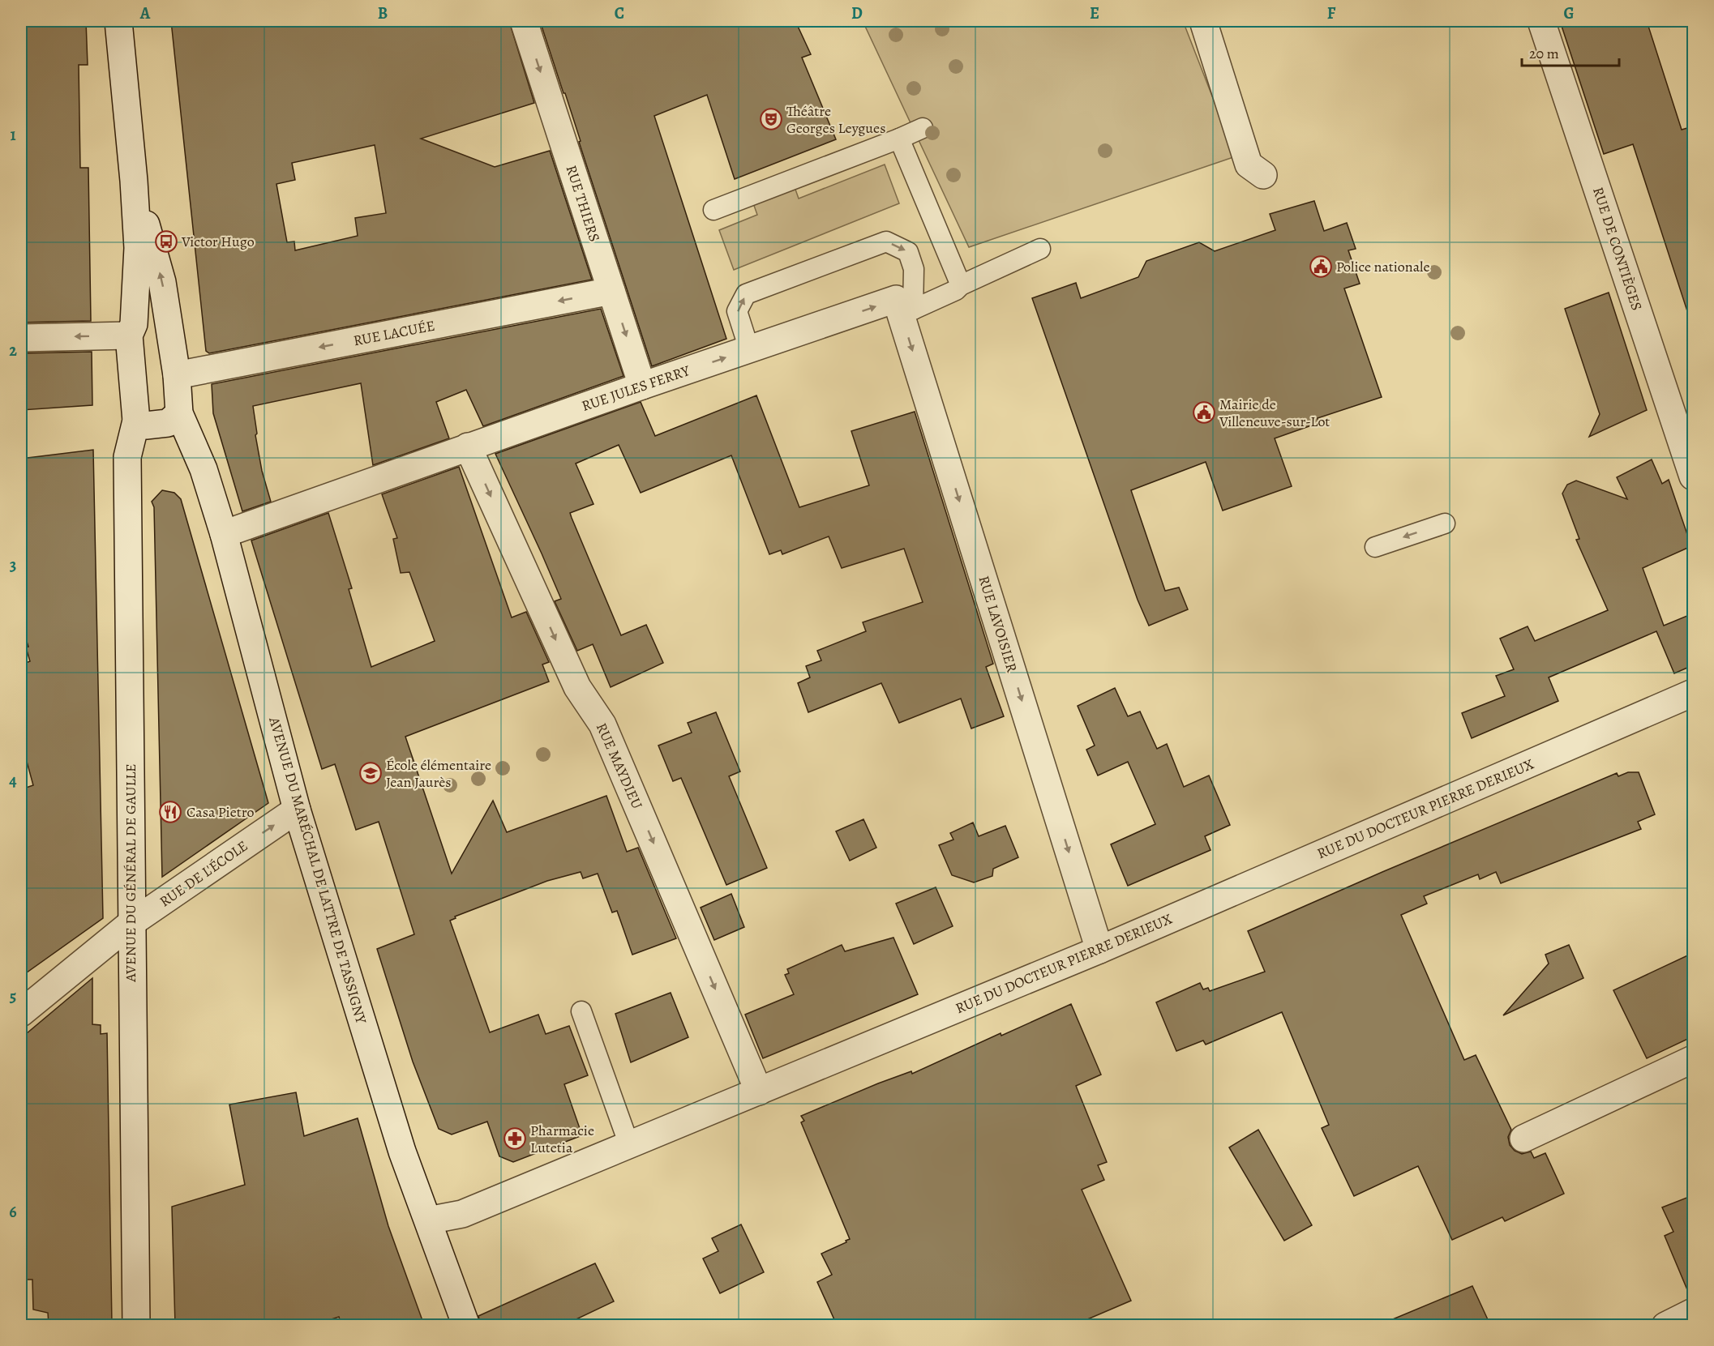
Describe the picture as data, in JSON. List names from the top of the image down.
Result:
{
  "streets": {
    "street": [
      "RUE THIERS",
      "RUE DE CONTIÈGES",
      "RUE LACUÉE",
      "RUE JULES FERRY",
      "RUE LAVOISIER",
      "RUE MAYDIEU",
      "RUE DU DOCTEUR PIERRE DERIEUX",
      "AVENUE DU MARÉCHAL DE LATTRE DE TASSIGNY",
      "AVENUE DU GÉNÉRAL DE GAULLE",
      "RUE DE L'ÉCOLE"
    ]
  },
  "crossings": [
    ["RUE THIERS", "RUE LACUÉE"],
    ["RUE THIERS", "RUE JULES FERRY"],
    ["RUE LACUÉE", "AVENUE DU MARÉCHAL DE LATTRE DE TASSIGNY"],
    ["RUE JULES FERRY", "RUE LAVOISIER"],
    ["RUE JULES FERRY", "RUE MAYDIEU"],
    ["RUE JULES FERRY", "AVENUE DU MARÉCHAL DE LATTRE DE TASSIGNY"],
    ["RUE LAVOISIER", "RUE DU DOCTEUR PIERRE DERIEUX"],
    ["RUE MAYDIEU", "RUE DU DOCTEUR PIERRE DERIEUX"],
    ["RUE DU DOCTEUR PIERRE DERIEUX", "AVENUE DU MARÉCHAL DE LATTRE DE TASSIGNY"],
    ["AVENUE DU MARÉCHAL DE LATTRE DE TASSIGNY", "AVENUE DU GÉNÉRAL DE GAULLE"],
    ["AVENUE DU MARÉCHAL DE LATTRE DE TASSIGNY", "RUE DE L'ÉCOLE"],
    ["AVENUE DU GÉNÉRAL DE GAULLE", "RUE DE L'ÉCOLE"]
  ],
  "one_way": [
    "RUE THIERS",
    "RUE LACUÉE",
    "RUE LAVOISIER",
    "RUE MAYDIEU",
    "RUE DE L'ÉCOLE"
  ],
  "places": {
    "theatre": ["Théâtre Georges Leygues"],
    "bus stop": ["Victor Hugo"],
    "public building": ["Police nationale", "Mairie de Villeneuve-sur-Lot"],
    "school or university": ["École élémentaire Jean Jaurès"],
    "restaurant": ["Casa Pietro"],
    "pharmacy": ["Pharmacie Lutetia"]
  },
  "scale_bar": "20 m",
  "grid": {
    "columns": [
      "A",
      "B",
      "C",
      "D",
      "E",
      "F",
      "G"
    ],
    "rows": [
      "1",
      "2",
      "3",
      "4",
      "5",
      "6"
    ]
  }
}
